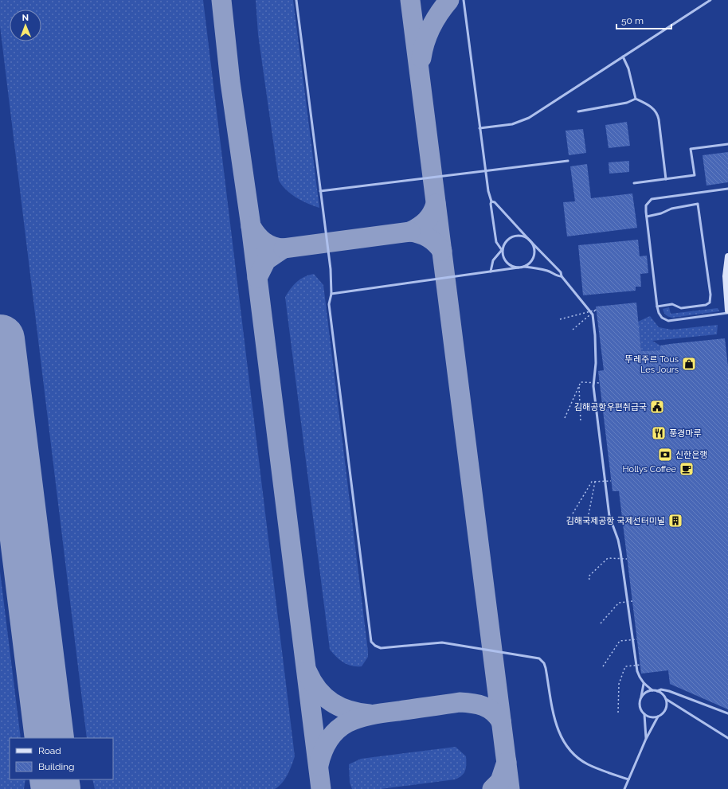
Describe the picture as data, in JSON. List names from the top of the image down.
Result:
{
  "places": {
    "shop": ["뚜레주르 Tous Les Jours"],
    "public building": ["김해공항우편취급국"],
    "restaurant": ["풍경마루"],
    "bank": ["신한은행"],
    "cafe": ["Hollys Coffee"],
    "building": ["김해국제공항 국제선터미널"]
  },
  "legend": ["Road", "Building"],
  "scale_bar": "50 m",
  "north": "top"
}
